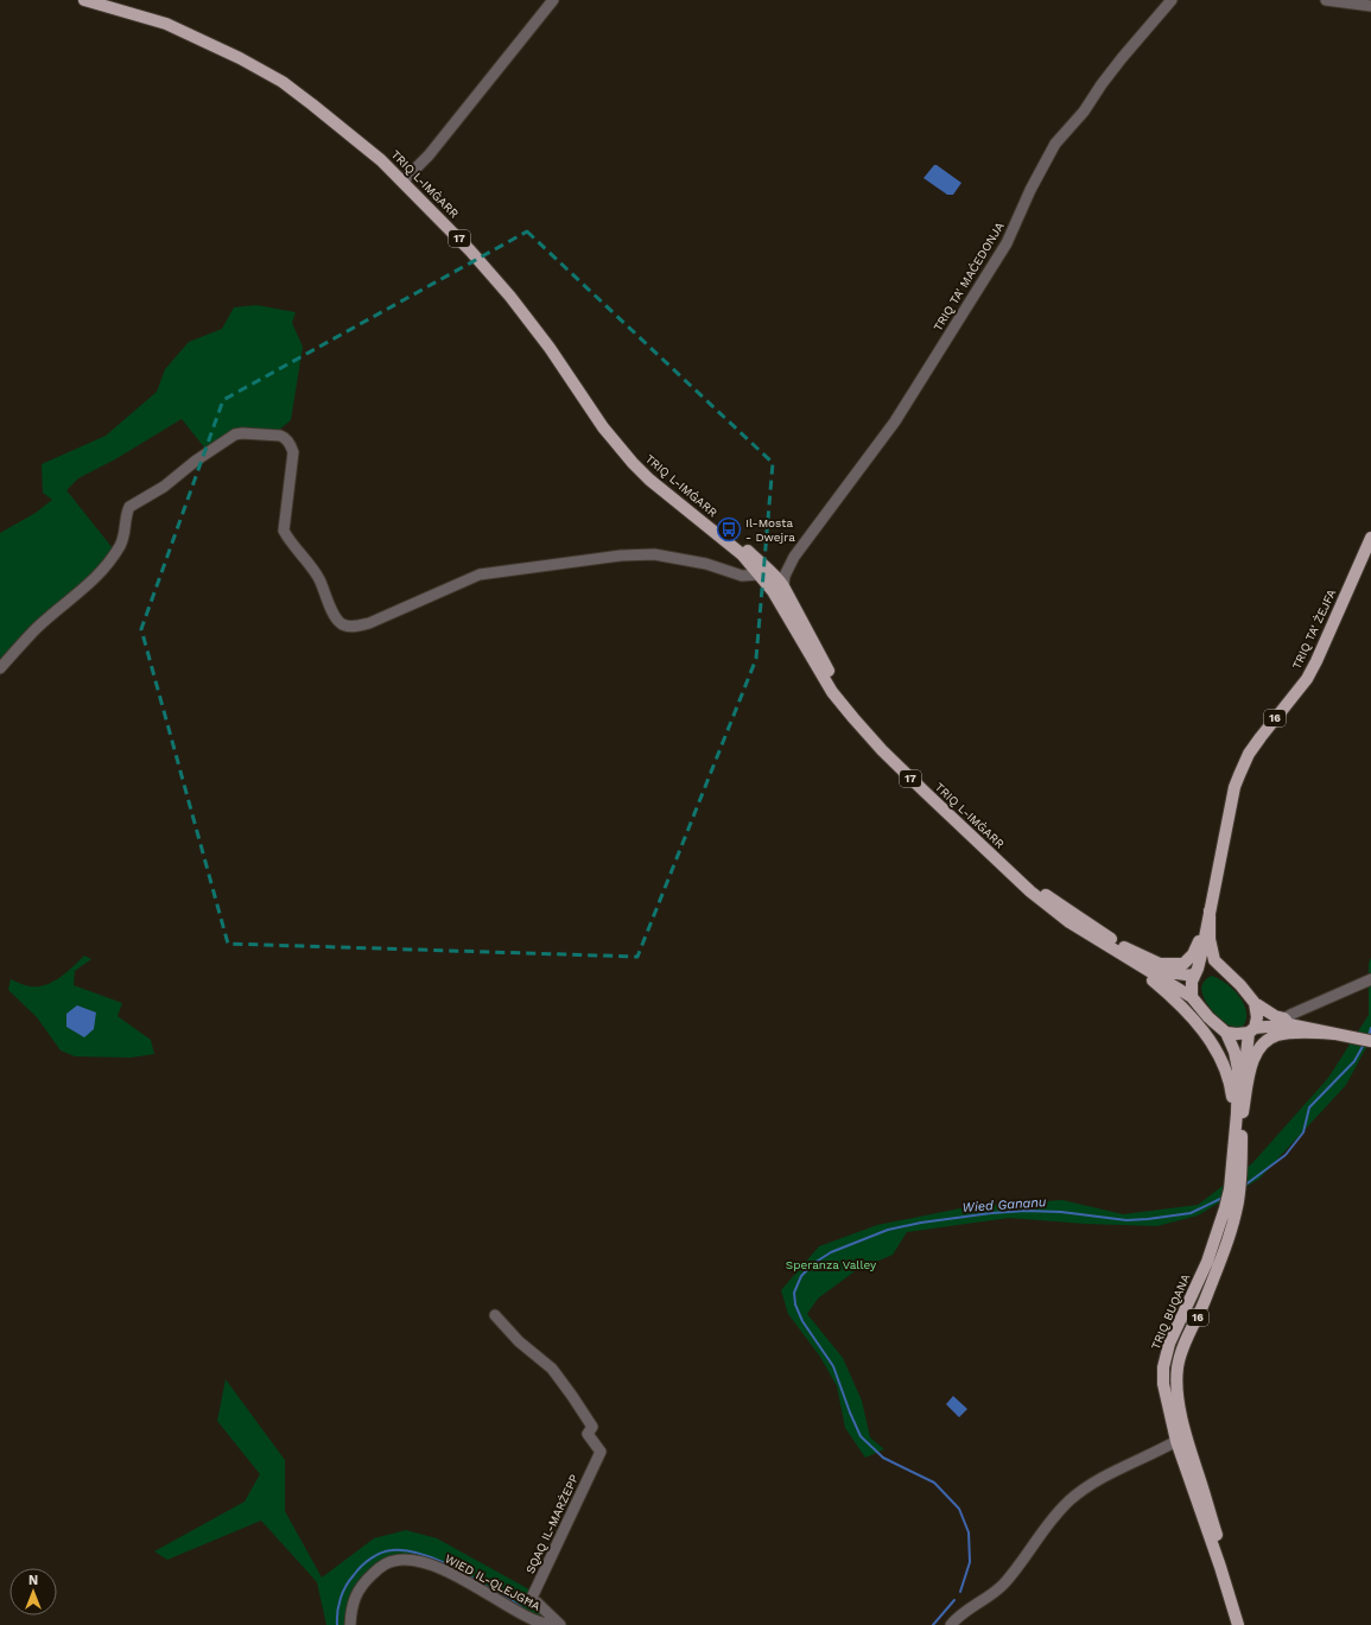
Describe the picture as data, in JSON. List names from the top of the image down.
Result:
{
  "streets": {
    "main road": [
      "TRIQ L-IMĠARR",
      "17",
      "TRIQ TA' ŻEJFA",
      "16",
      "TRIQ BUQANA"
    ],
    "street": ["TRIQ TA' MAĊEDONJA", "SQAQ IL-MARŻEPP", "WIED IL-QLEJGĦA"]
  },
  "crossings": [
    ["TRIQ L-IMĠARR", "TRIQ TA' MAĊEDONJA"],
    ["TRIQ L-IMĠARR", "TRIQ TA' ŻEJFA"],
    ["TRIQ L-IMĠARR", "16"],
    ["TRIQ L-IMĠARR", "TRIQ BUQANA"],
    ["TRIQ TA' ŻEJFA", "16"],
    ["TRIQ TA' ŻEJFA", "TRIQ BUQANA"],
    ["16", "TRIQ BUQANA"]
  ],
  "water": ["Wied Gananu"],
  "parks": ["Speranza Valley"],
  "places": {
    "bus stop": ["Il-Mosta - Dwejra"]
  },
  "north": "top"
}
